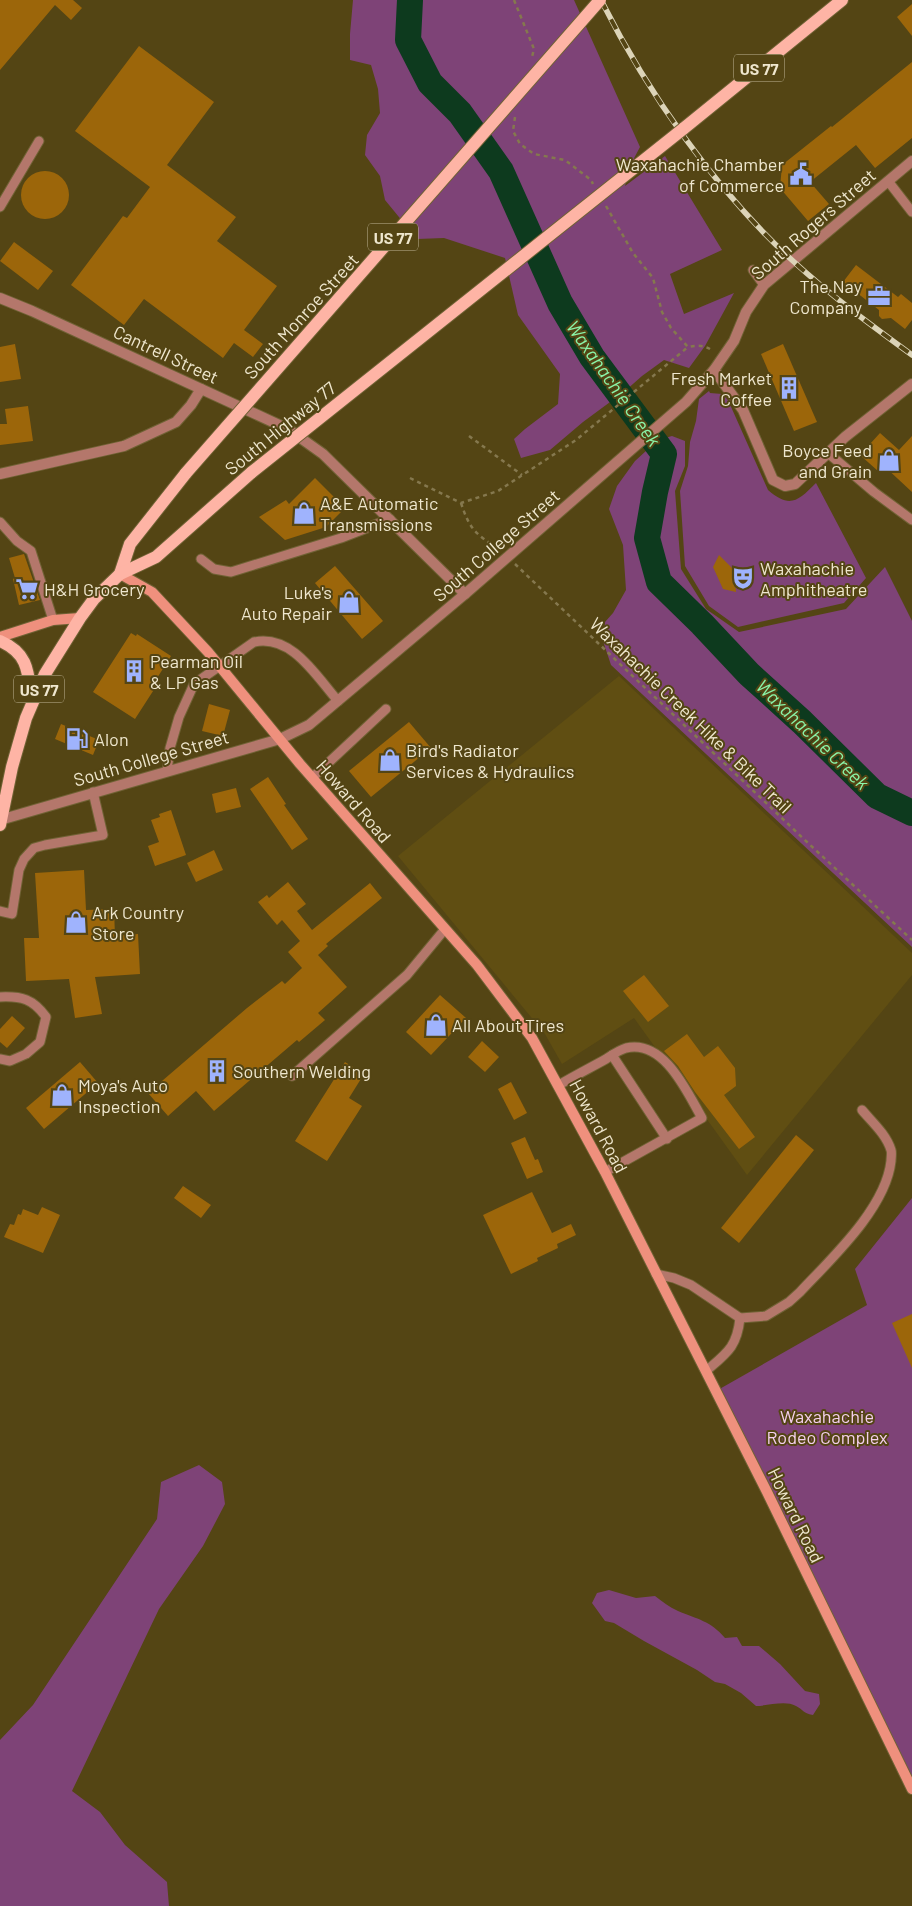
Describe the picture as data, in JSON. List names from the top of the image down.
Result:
{
  "streets": {
    "main road": [
      "US 77",
      "South Monroe Street",
      "South Highway 77",
      "Howard Road"
    ],
    "street": ["South Rogers Street", "Cantrell Street", "South College Street"],
    "path": ["Waxahachie Creek Hike & Bike Trail"]
  },
  "crossings": [
    ["South Rogers Street", "South College Street"],
    ["South Monroe Street", "South Highway 77"],
    ["South Monroe Street", "Howard Road"],
    ["Cantrell Street", "South College Street"],
    ["South Highway 77", "South College Street"],
    ["South Highway 77", "Howard Road"],
    ["South College Street", "Waxahachie Creek Hike & Bike Trail"],
    ["South College Street", "Howard Road"]
  ],
  "water": ["Waxahachie Creek"],
  "parks": ["Waxahachie Rodeo Complex"],
  "places": {
    "public building": ["Waxahachie Chamber of Commerce"],
    "office": ["The Nay Company"],
    "building": ["Fresh Market Coffee", "Pearman Oil & LP Gas", "Southern Welding"],
    "shop": [
      "Boyce Feed and Grain",
      "A&E Automatic Transmissions",
      "Luke's Auto Repair",
      "Bird's Radiator Services & Hydraulics",
      "Ark Country Store",
      "All About Tires",
      "Moya's Auto Inspection"
    ],
    "theatre": ["Waxahachie Amphitheatre"],
    "supermarket": ["H&H Grocery"],
    "fuel station": ["Alon"]
  }
}
